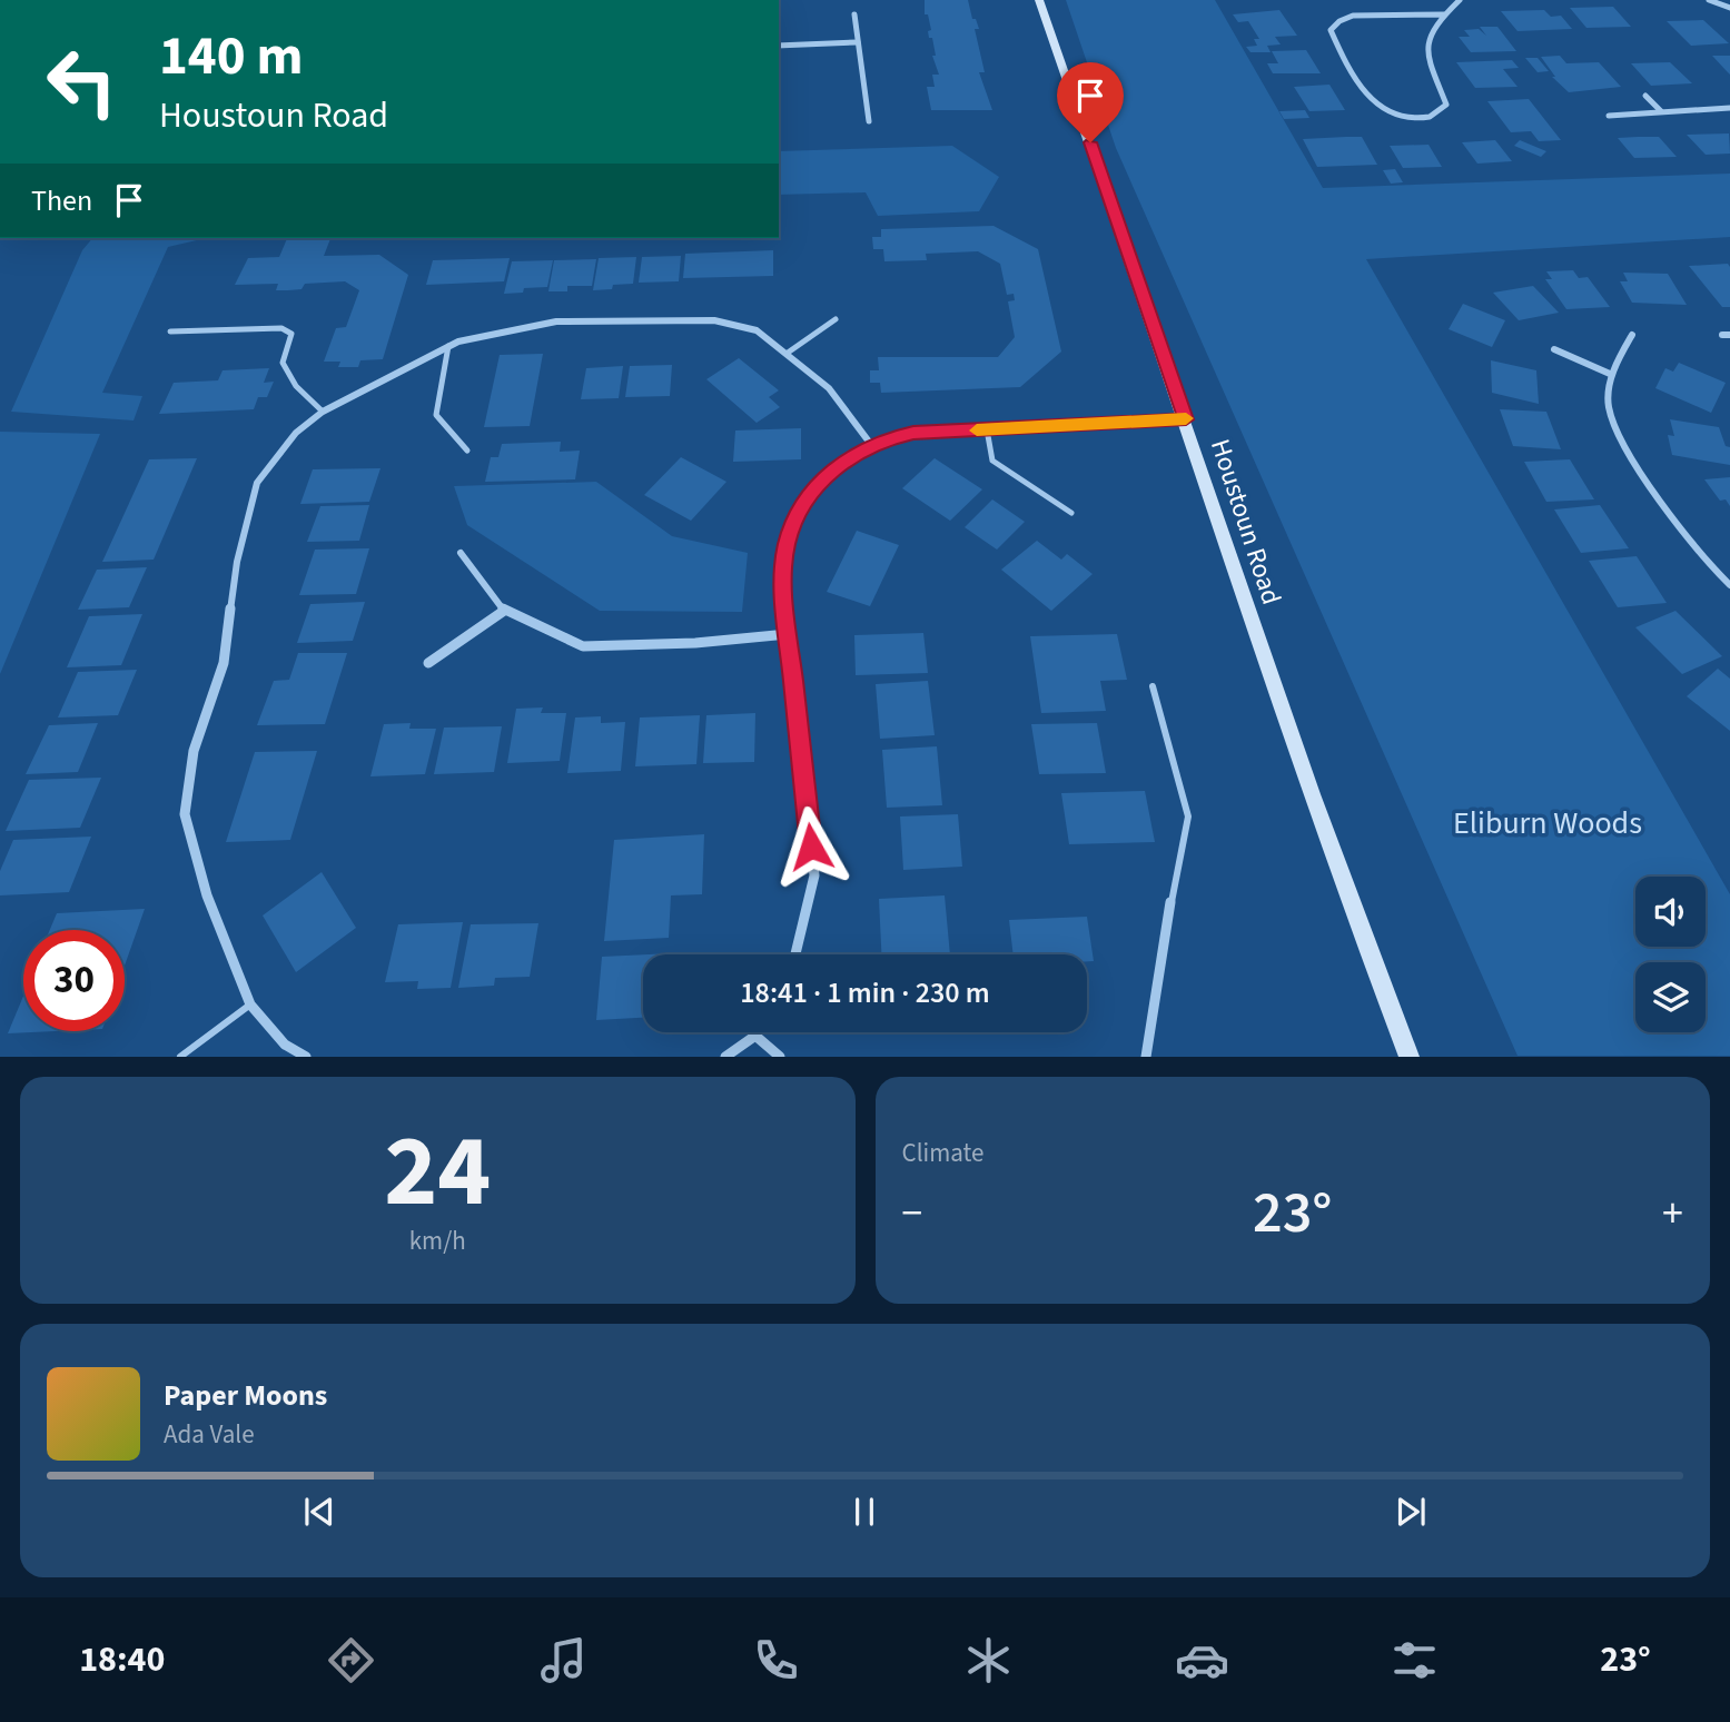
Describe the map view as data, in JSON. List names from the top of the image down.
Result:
{
  "streets": {
    "street": ["Houstoun Road"]
  },
  "parks": ["Eliburn Woods"],
  "page": {
    "turn": ["140 m", "Houstoun Road"],
    "then": "Then",
    "limit": "30",
    "trip": "18:41 · 1 min · 230 m",
    "tile": [
      ["24", "km/h"],
      "Climate"
    ],
    "heat": ["−", "23°", "+"],
    "song": ["Paper Moons", "Ada Vale"],
    "tabs": ["18:40", "23°"]
  }
}
